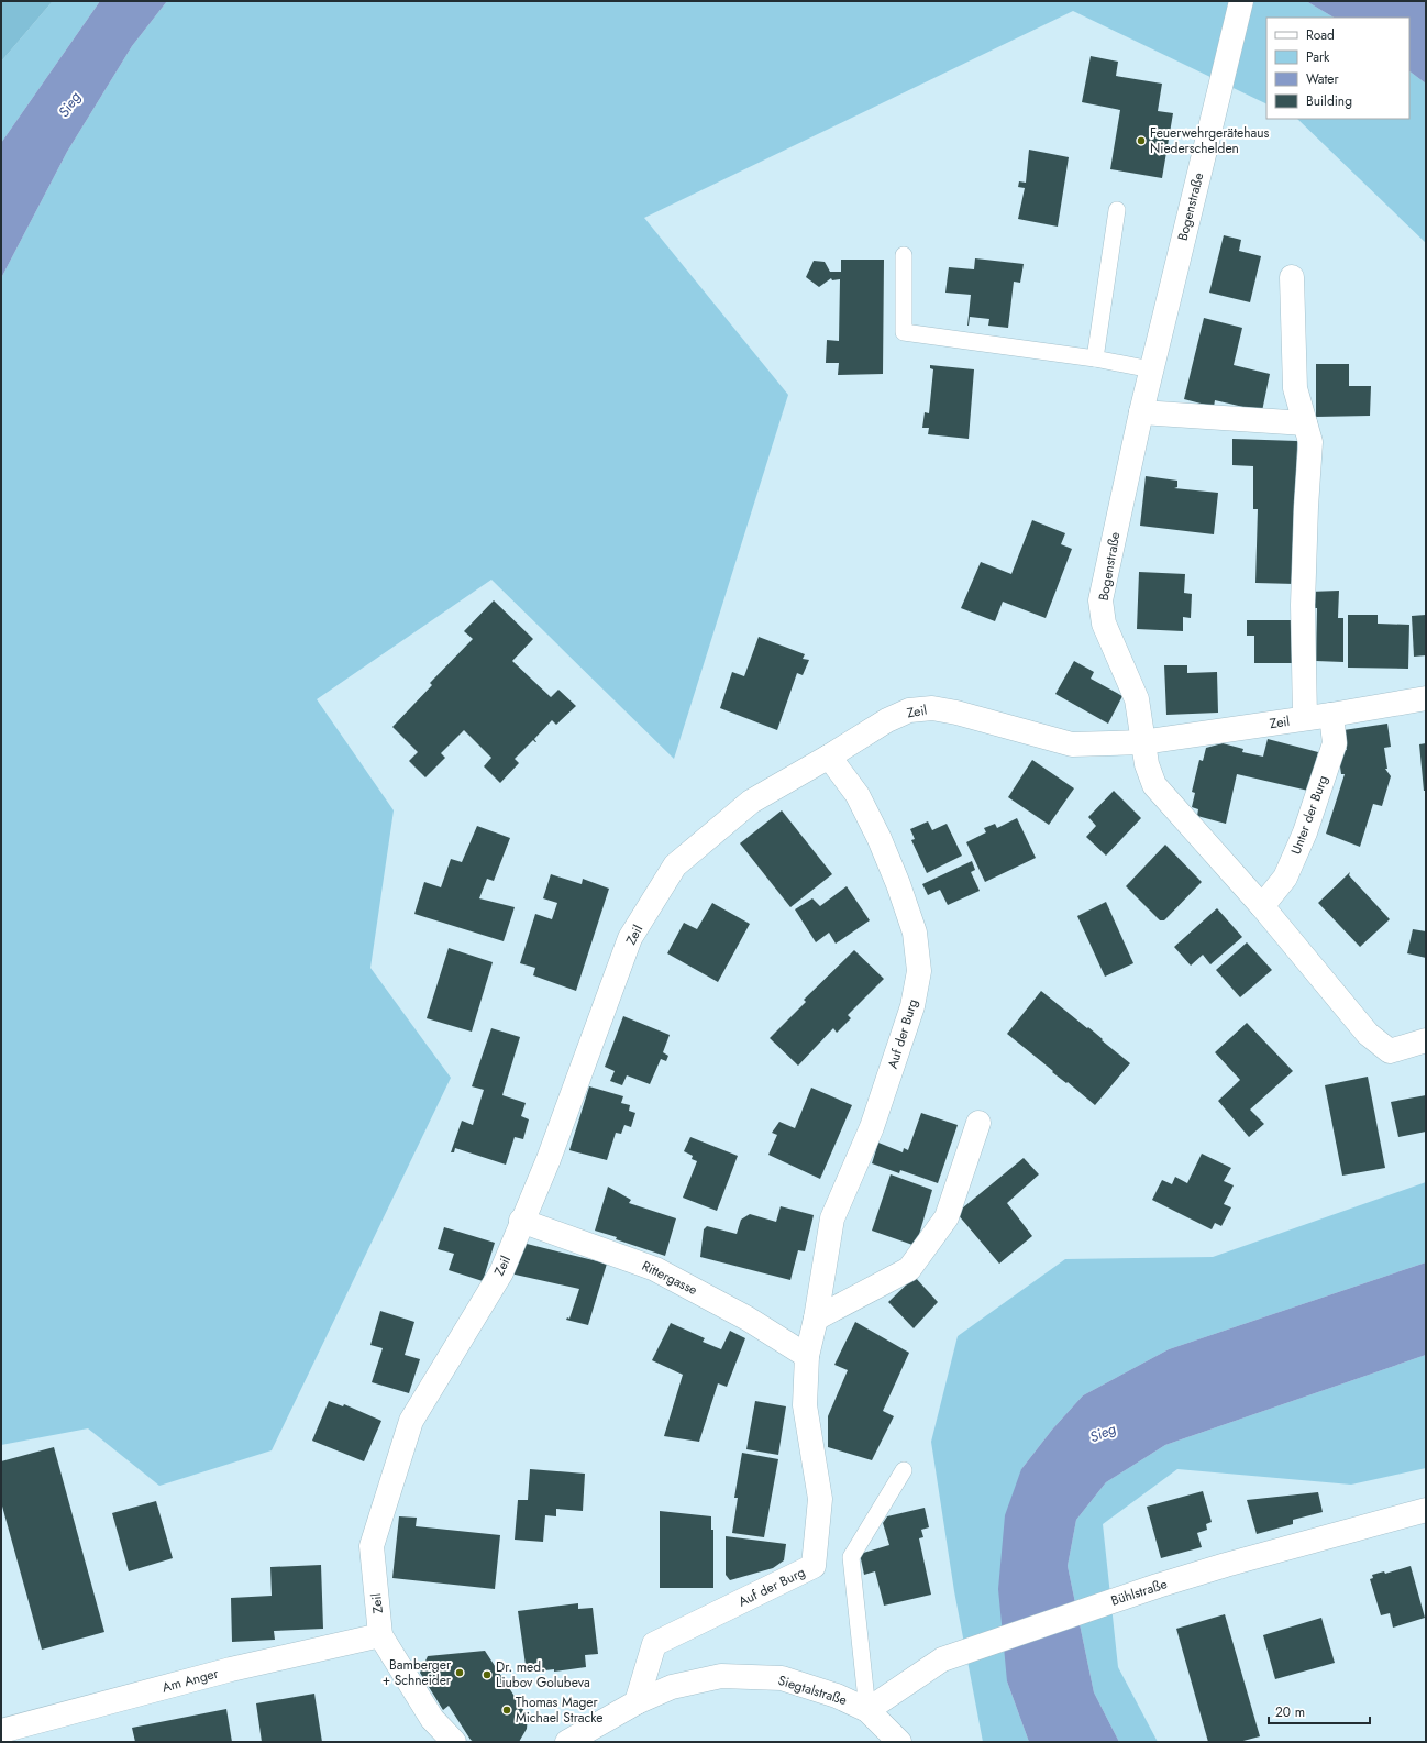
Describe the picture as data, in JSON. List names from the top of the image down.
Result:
{
  "streets": {
    "street": [
      "Bogenstraße",
      "Zeil",
      "Unter der Burg",
      "Auf der Burg",
      "Rittergasse",
      "Bühlstraße",
      "Am Anger",
      "Siegtalstraße"
    ]
  },
  "crossings": [
    ["Bogenstraße", "Zeil"],
    ["Zeil", "Unter der Burg"],
    ["Zeil", "Auf der Burg"],
    ["Zeil", "Rittergasse"],
    ["Zeil", "Am Anger"],
    ["Auf der Burg", "Rittergasse"],
    ["Auf der Burg", "Siegtalstraße"],
    ["Bühlstraße", "Siegtalstraße"]
  ],
  "water": ["Sieg"],
  "places": [
    "Feuerwehrgerätehaus Niederschelden",
    "Bamberger + Schneider",
    "Dr. med. Liubov Golubeva",
    "Thomas Mager Michael Stracke"
  ],
  "legend": [
    "Road",
    "Park",
    "Water",
    "Building"
  ],
  "scale_bar": "20 m"
}
